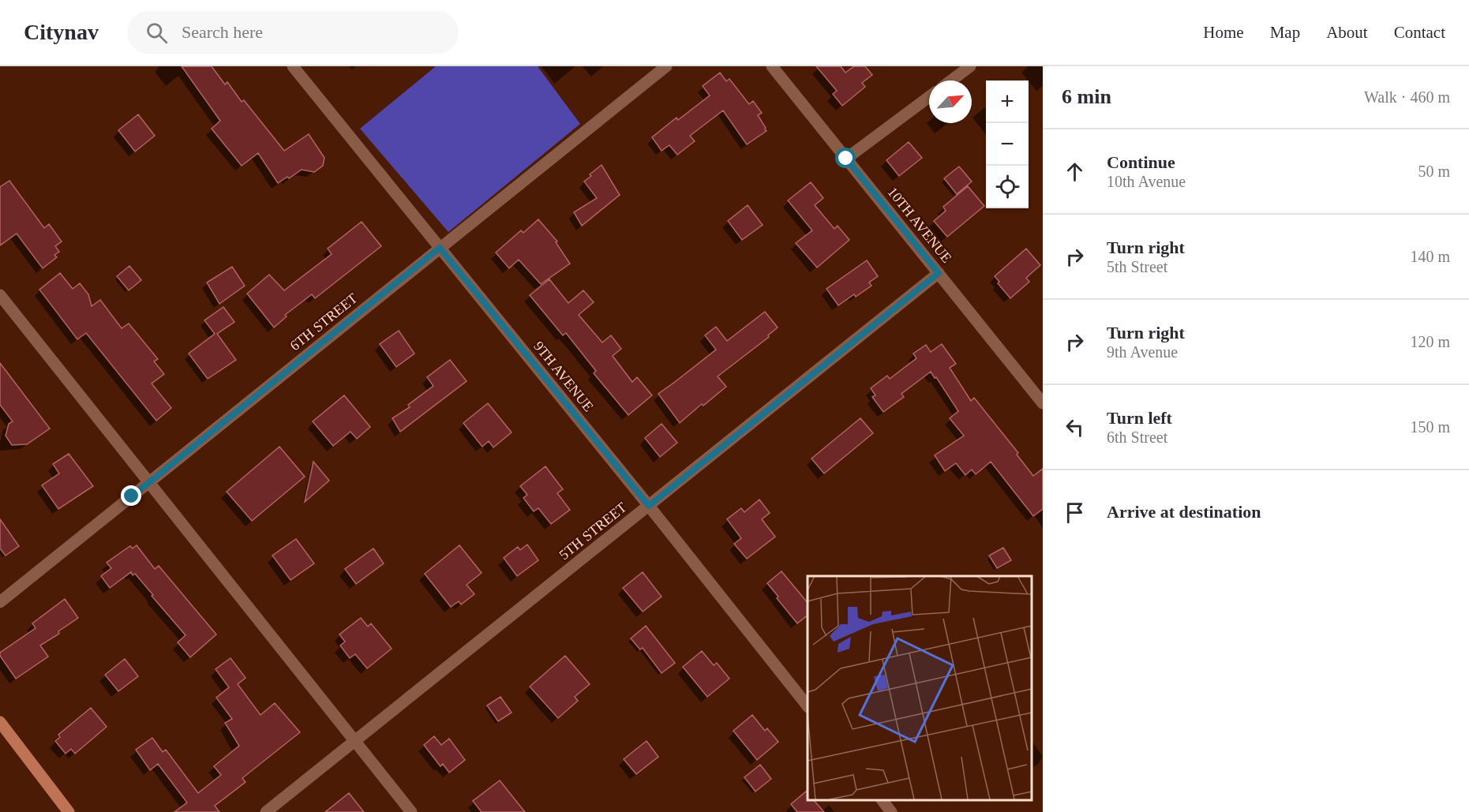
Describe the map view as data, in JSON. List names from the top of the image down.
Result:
{
  "streets": {
    "street": [
      "10TH AVENUE",
      "6TH STREET",
      "9TH AVENUE",
      "5TH STREET"
    ]
  },
  "crossings": [
    ["10TH AVENUE", "5TH STREET"],
    ["6TH STREET", "9TH AVENUE"],
    ["9TH AVENUE", "5TH STREET"]
  ],
  "north": "top right",
  "page": {
    "header": "Citynav",
    "search": "Search here",
    "nav": [
      "Home",
      "Map",
      "About",
      "Contact"
    ],
    "heading": ["6 min", "Walk · 460 m"],
    "map_buttons": ["+", "−"],
    "list": [
      ["Continue", "10th Avenue", "50 m"],
      ["Turn right", "5th Street", "140 m"],
      ["Turn right", "9th Avenue", "120 m"],
      ["Turn left", "6th Street", "150 m"],
      "Arrive at destination"
    ]
  }
}
